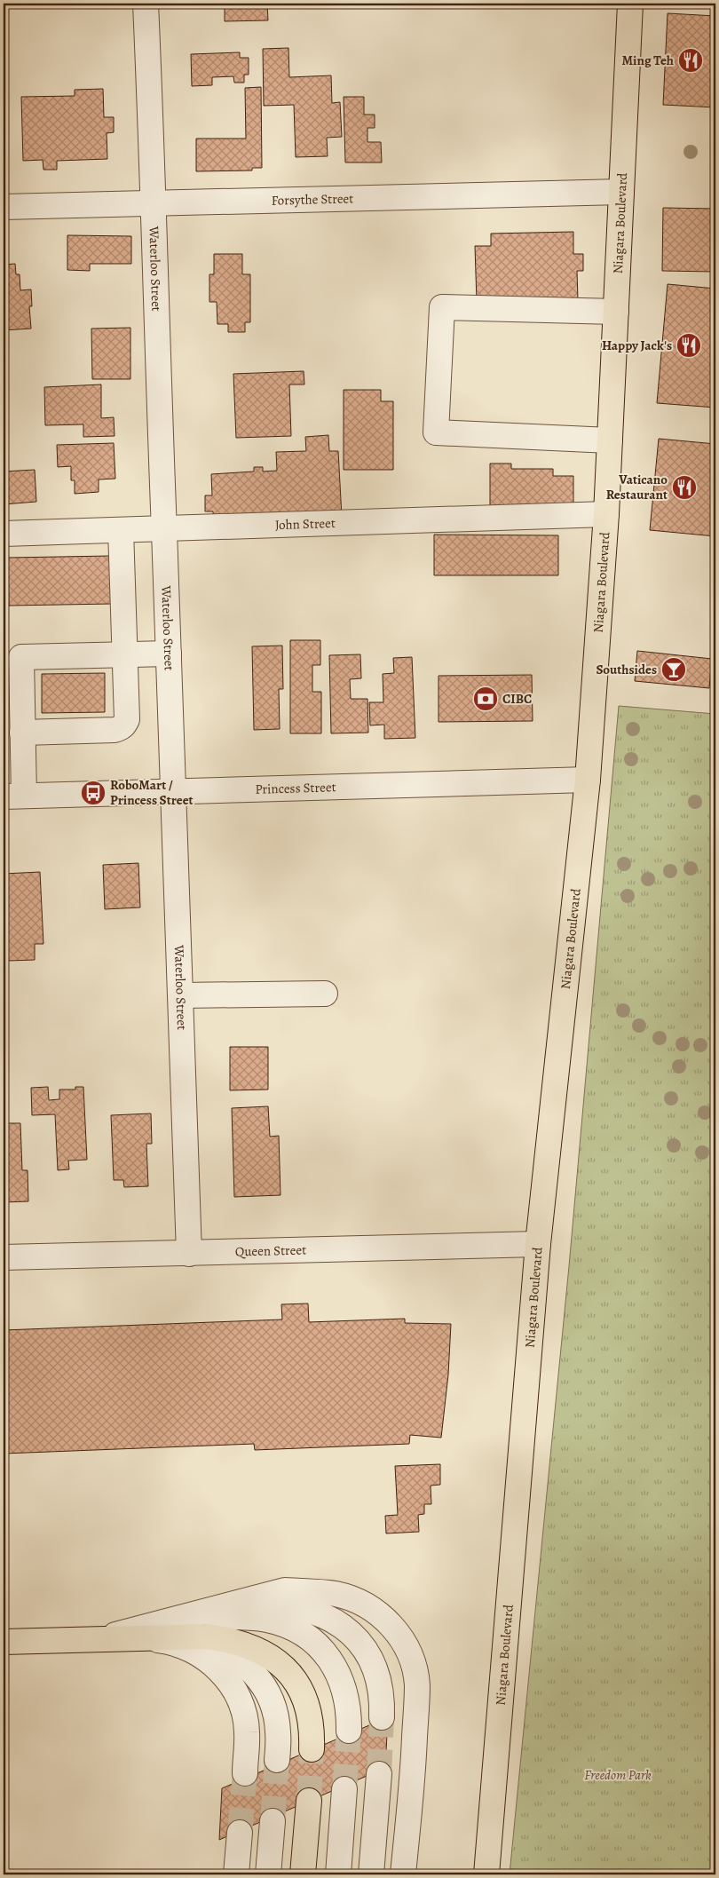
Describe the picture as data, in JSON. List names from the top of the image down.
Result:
{
  "streets": {
    "main road": ["Niagara Boulevard"],
    "street": [
      "Forsythe Street",
      "Waterloo Street",
      "John Street",
      "Princess Street",
      "Queen Street"
    ]
  },
  "crossings": [
    ["Forsythe Street", "Niagara Boulevard"],
    ["Forsythe Street", "Waterloo Street"],
    ["Niagara Boulevard", "John Street"],
    ["Niagara Boulevard", "Princess Street"],
    ["Niagara Boulevard", "Queen Street"],
    ["Waterloo Street", "John Street"],
    ["Waterloo Street", "Princess Street"],
    ["Waterloo Street", "Queen Street"]
  ],
  "parks": ["Freedom Park"],
  "places": {
    "restaurant": ["Ming Teh", "Happy Jack's", "Vaticano Restaurant"],
    "bar": ["Southsides"],
    "bank": ["CIBC"],
    "bus stop": ["RoboMart / Princess Street"]
  }
}
